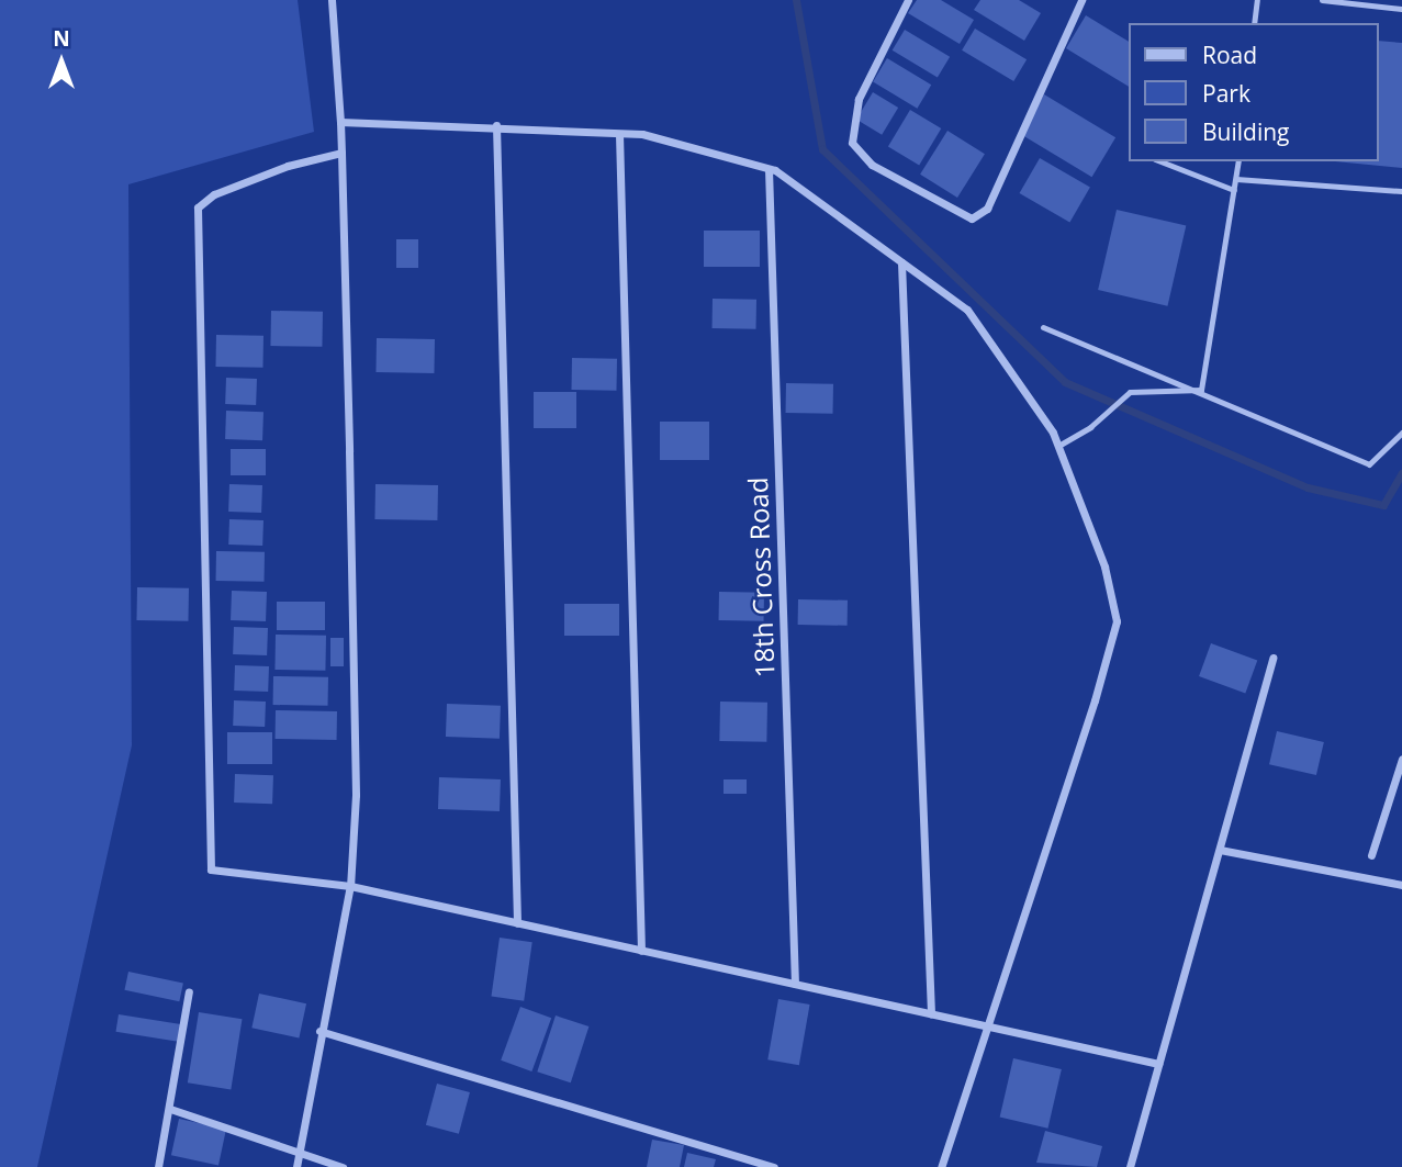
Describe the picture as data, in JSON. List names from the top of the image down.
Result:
{
  "streets": {
    "street": ["18th Cross Road"]
  },
  "legend": ["Road", "Park", "Building"],
  "north": "top"
}
